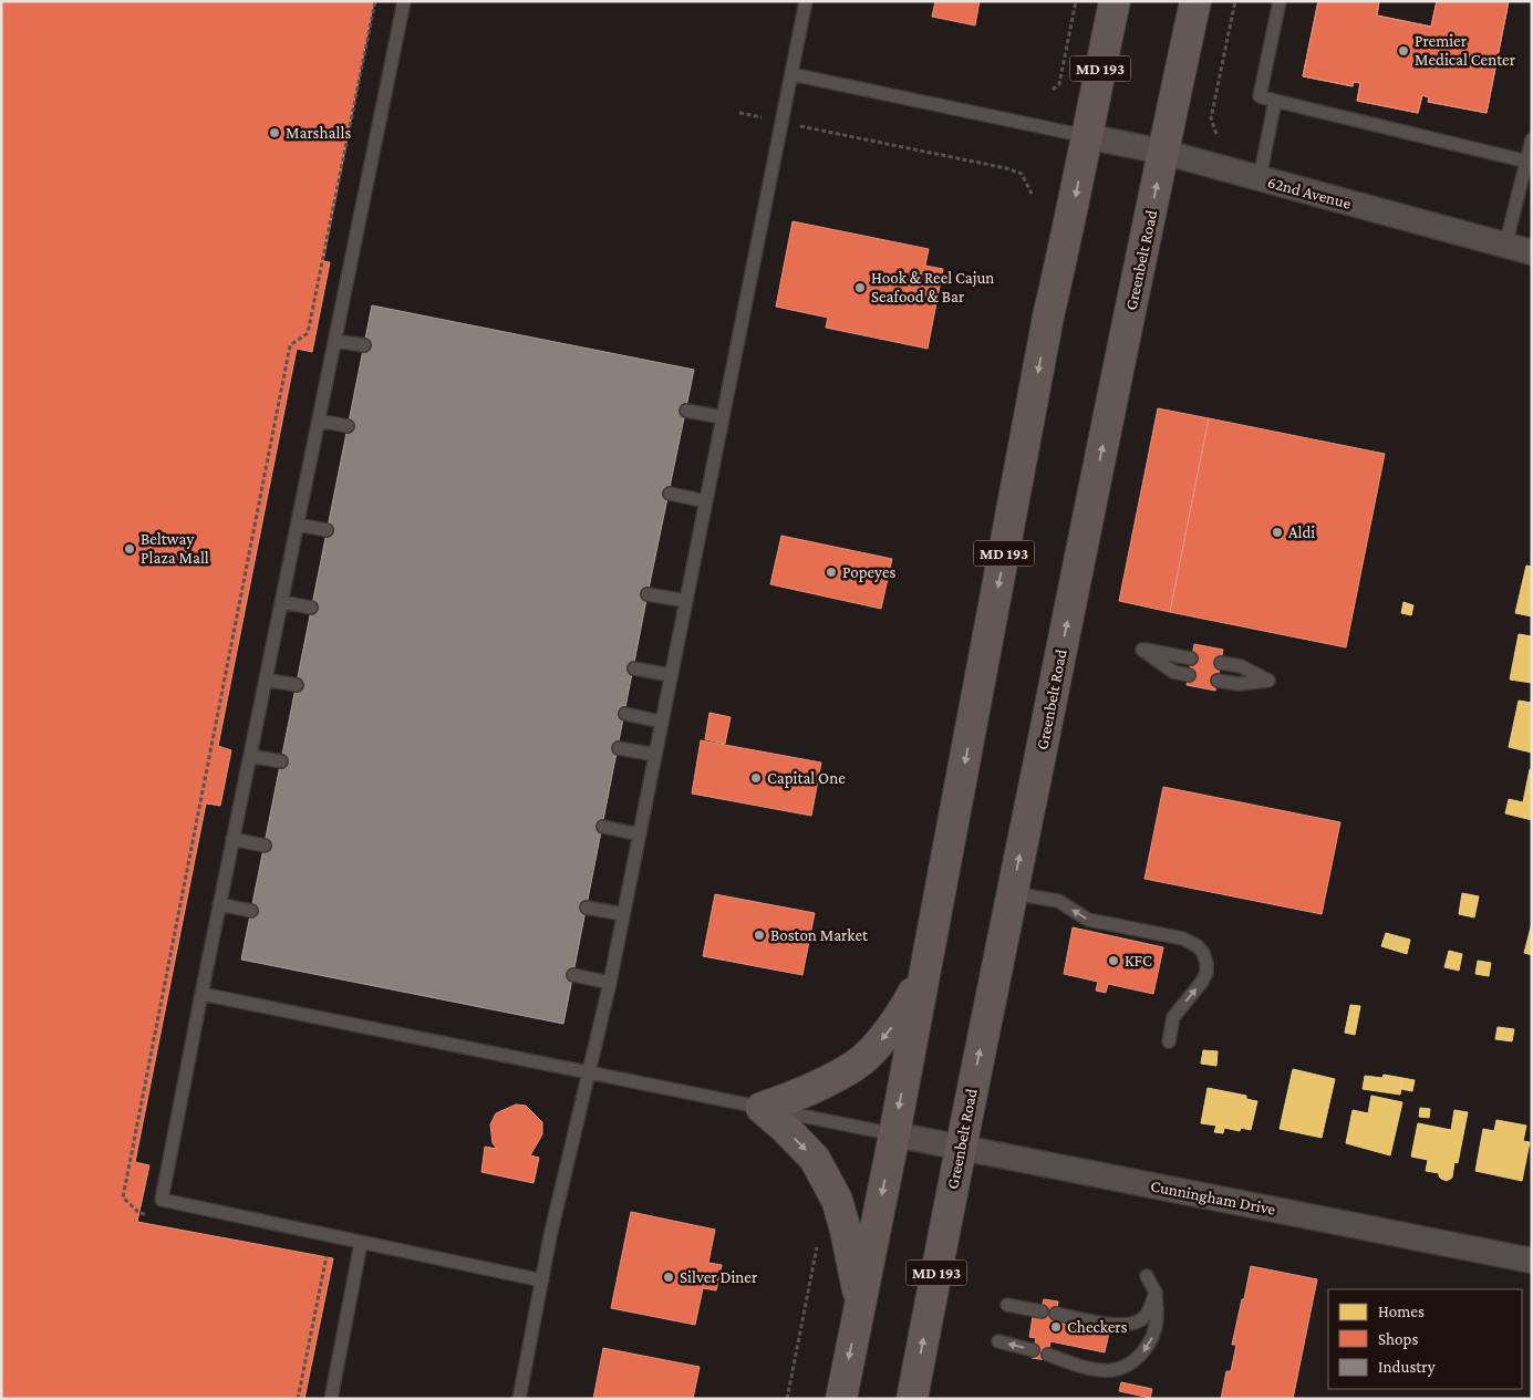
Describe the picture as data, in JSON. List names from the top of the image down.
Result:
{
  "streets": {
    "main road": ["MD 193", "Greenbelt Road"],
    "street": ["62nd Avenue", "Cunningham Drive"]
  },
  "crossings": [
    ["MD 193", "62nd Avenue"],
    ["MD 193", "Cunningham Drive"],
    ["62nd Avenue", "Greenbelt Road"],
    ["Greenbelt Road", "Cunningham Drive"]
  ],
  "places": [
    "Premier Medical Center",
    "Marshalls",
    "Hook & Reel Cajun Seafood & Bar",
    "Aldi",
    "Beltway Plaza Mall",
    "Popeyes",
    "Capital One",
    "Boston Market",
    "KFC",
    "Silver Diner",
    "Checkers"
  ],
  "legend": ["Homes", "Shops", "Industry"]
}
